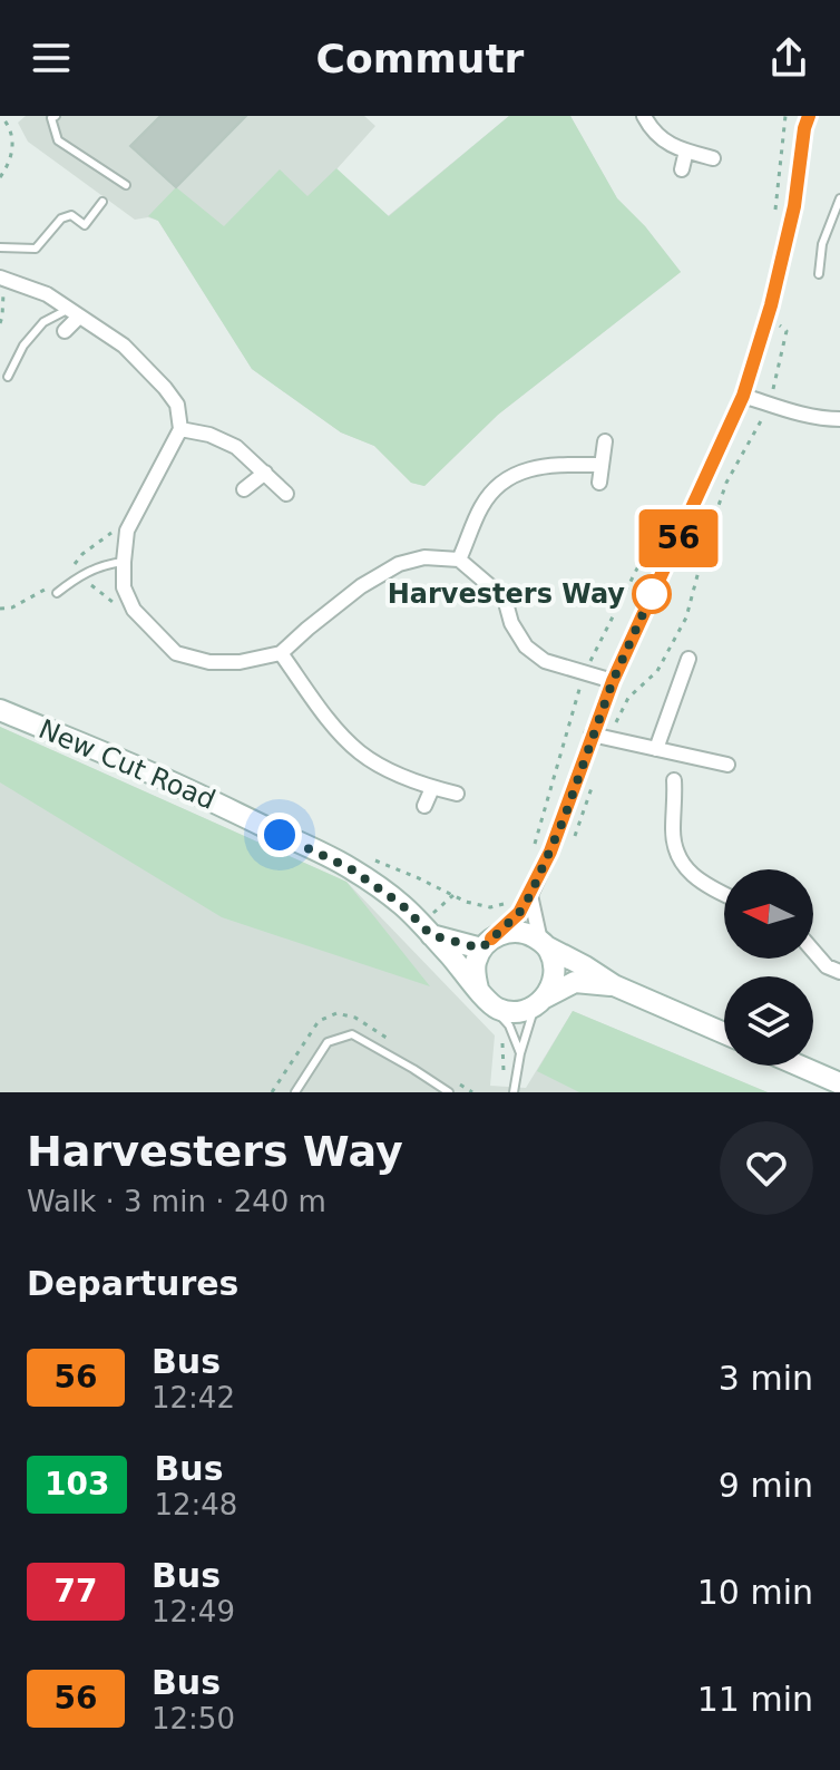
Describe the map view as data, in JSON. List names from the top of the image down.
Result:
{
  "streets": {
    "street": ["New Cut Road"]
  },
  "places": ["Harvesters Way"],
  "lines": ["bus line 56"],
  "north": "left",
  "page": {
    "header": "Commutr",
    "on_map": "56",
    "heading": [
      ["Harvesters Way", "Walk · 3 min · 240 m"],
      "Departures"
    ],
    "list": [
      {
        "mark": "56",
        "name": "Bus",
        "note": "12:42",
        "value": "3 min"
      },
      {
        "mark": "103",
        "name": "Bus",
        "note": "12:48",
        "value": "9 min"
      },
      {
        "mark": "77",
        "name": "Bus",
        "note": "12:49",
        "value": "10 min"
      },
      {
        "mark": "56",
        "name": "Bus",
        "note": "12:50",
        "value": "11 min"
      }
    ]
  }
}
